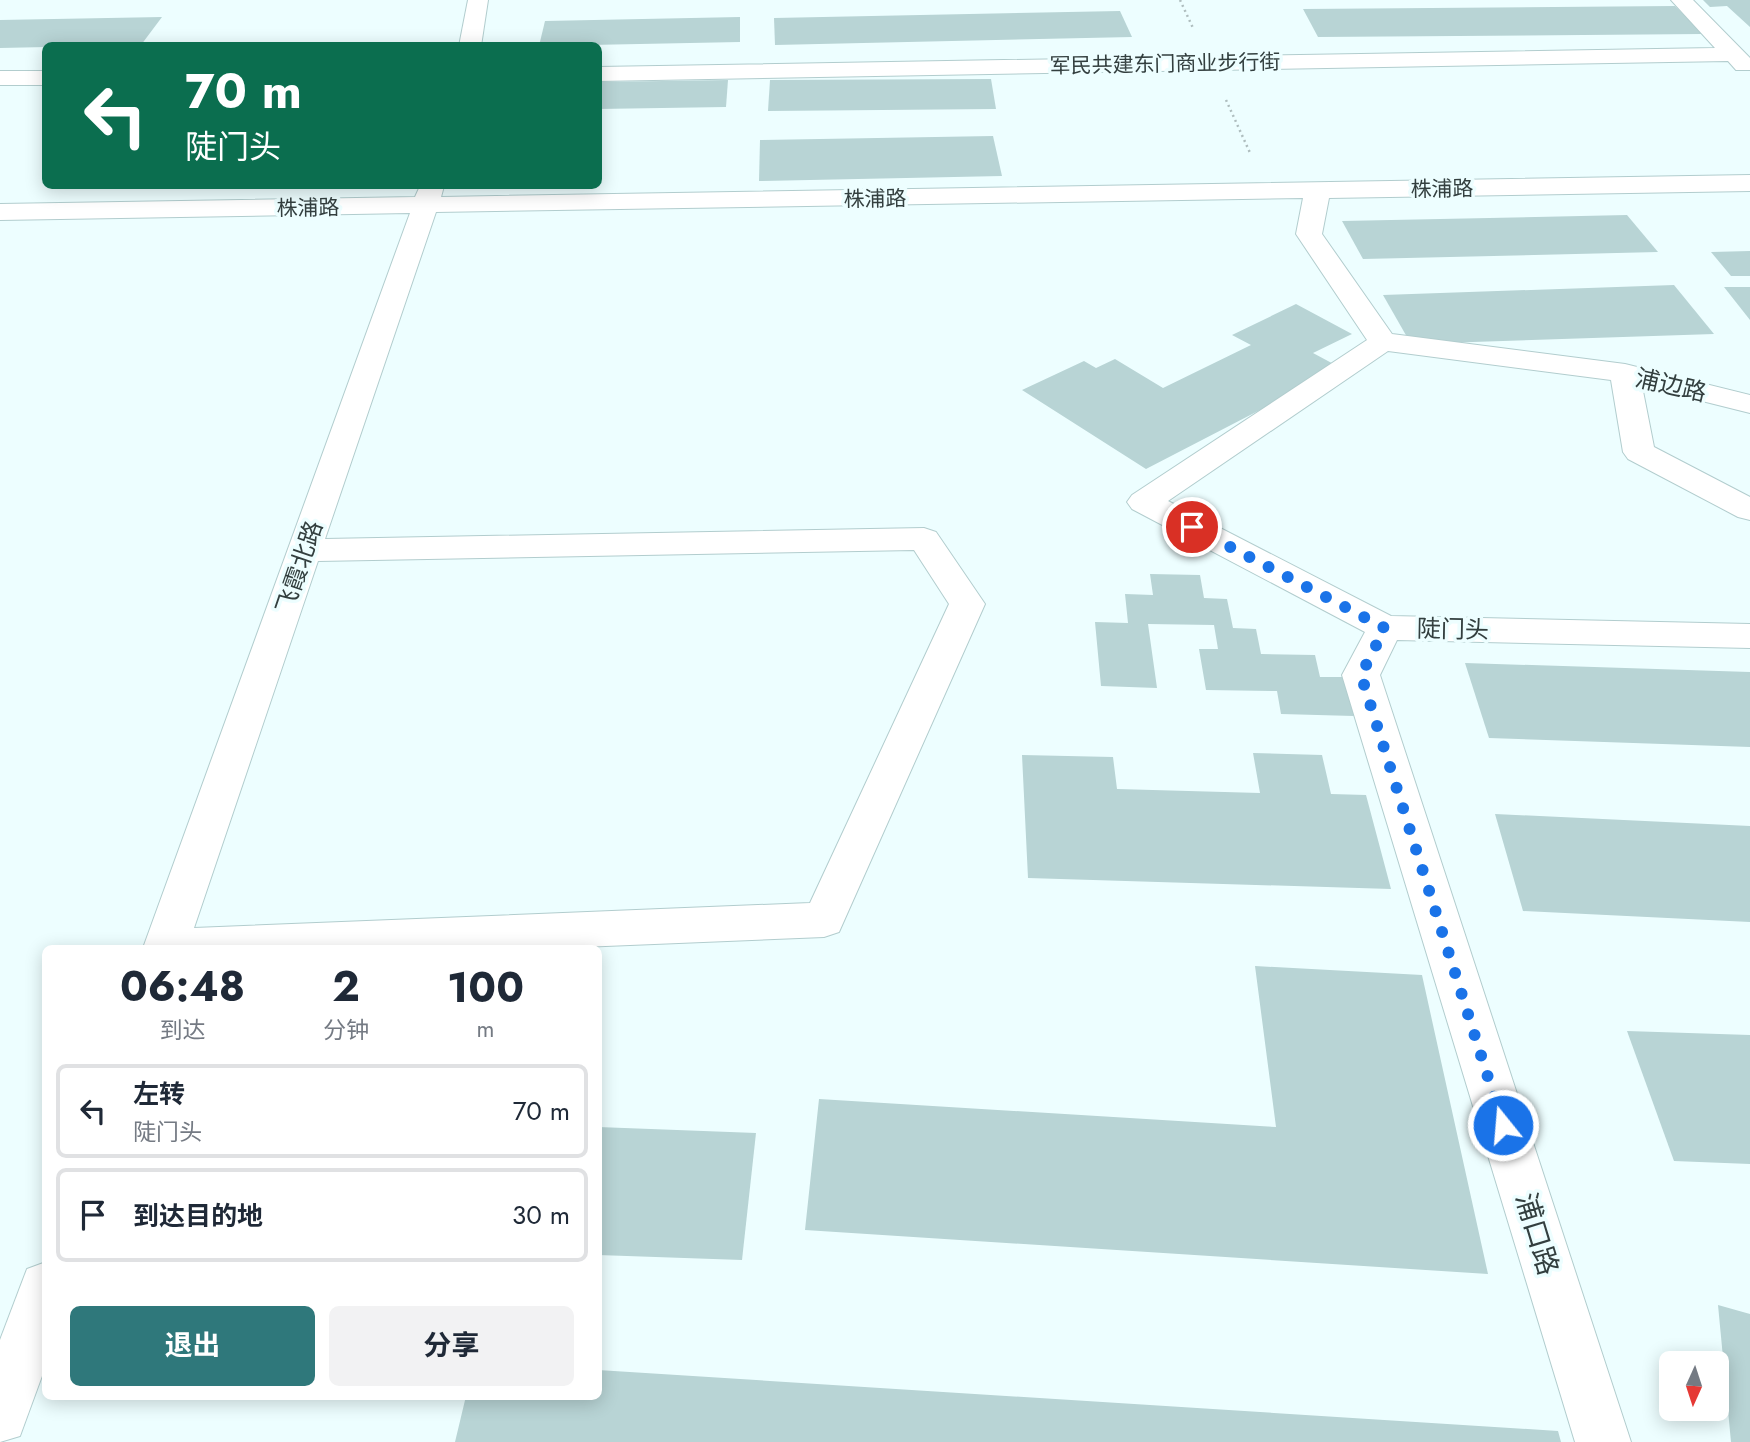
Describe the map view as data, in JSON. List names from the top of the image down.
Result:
{
  "streets": {
    "street": [
      "军民共建东门商业步行街",
      "株浦路",
      "浦边路",
      "飞霞北路",
      "陡门头",
      "浦口路"
    ]
  },
  "crossings": [
    ["株浦路", "飞霞北路"],
    ["陡门头", "浦口路"]
  ],
  "north": "bottom",
  "page": {
    "turn": ["70 m", "陡门头"],
    "eta": [
      "06:48",
      "到达",
      "2",
      "分钟",
      "100",
      "m"
    ],
    "list": [
      {
        "name": "左转",
        "note": "陡门头",
        "value": "70 m"
      },
      {
        "name": "到达目的地",
        "value": "30 m"
      }
    ],
    "buttons": ["退出", "分享"]
  }
}
